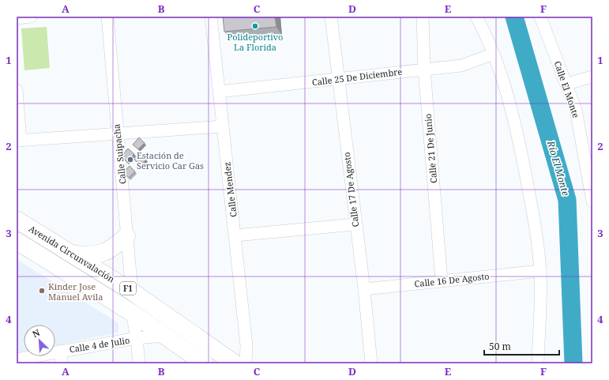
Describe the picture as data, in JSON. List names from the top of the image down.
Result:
{
  "streets": {
    "highway": ["Avenida Circunvalación", "F1"],
    "street": [
      "Calle 25 De Diciembre",
      "Calle El Monte",
      "Calle 21 De Junio",
      "Calle Suipacha",
      "Calle Mendez",
      "Calle 17 De Agosto",
      "Calle 16 De Agosto",
      "Calle 4 de Julio"
    ]
  },
  "crossings": [
    ["Calle 25 De Diciembre", "Calle 21 De Junio"],
    ["Calle 25 De Diciembre", "Calle Mendez"],
    ["Calle 25 De Diciembre", "Calle 17 De Agosto"],
    ["Calle 21 De Junio", "Calle 16 De Agosto"],
    ["Calle Suipacha", "Avenida Circunvalación"],
    ["Calle 17 De Agosto", "Calle 16 De Agosto"],
    ["Avenida Circunvalación", "Calle 4 de Julio"]
  ],
  "water": ["Río El Monte"],
  "places": ["Polideportivo La Florida", "Estación de Servicio Car Gas", "Kinder Jose Manuel Avila"],
  "scale_bar": "50 m",
  "north": "top left",
  "grid": {
    "columns": [
      "A",
      "B",
      "C",
      "D",
      "E",
      "F"
    ],
    "rows": [
      "1",
      "2",
      "3",
      "4"
    ]
  }
}
